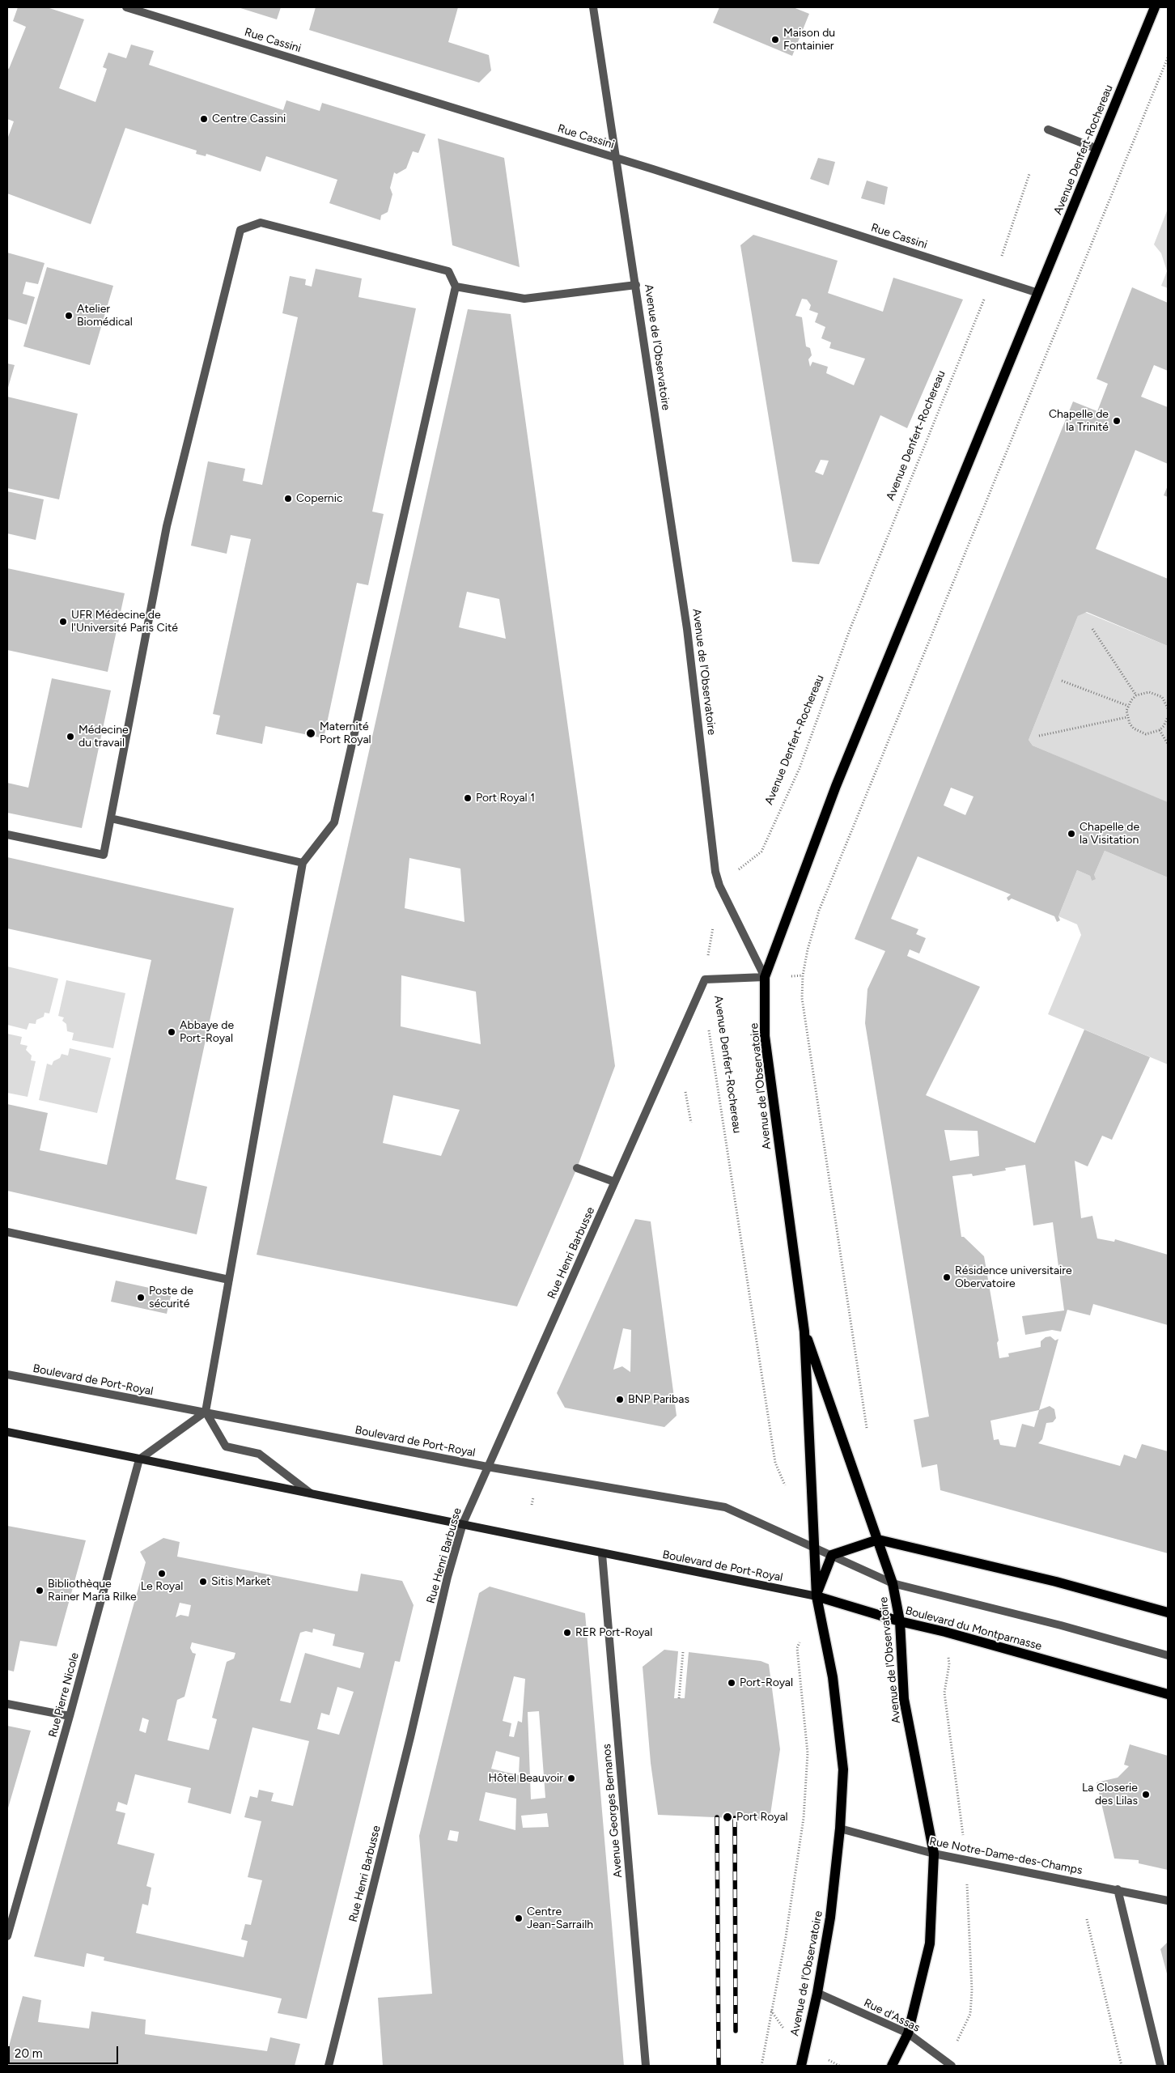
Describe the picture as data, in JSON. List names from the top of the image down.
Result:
{
  "streets": {
    "main road": [
      "Avenue Denfert-Rochereau",
      "Avenue de l'Observatoire",
      "Boulevard de Port-Royal",
      "Boulevard du Montparnasse"
    ],
    "street": [
      "Rue Cassini",
      "Rue Henri Barbusse",
      "Rue Pierre Nicole",
      "Avenue Georges Bernanos",
      "Rue Notre-Dame-des-Champs",
      "Rue d'Assas"
    ]
  },
  "crossings": [
    ["Rue Cassini", "Avenue Denfert-Rochereau"],
    ["Rue Cassini", "Avenue de l'Observatoire"],
    ["Avenue Denfert-Rochereau", "Avenue de l'Observatoire"],
    ["Avenue de l'Observatoire", "Boulevard de Port-Royal"],
    ["Avenue de l'Observatoire", "Boulevard du Montparnasse"],
    ["Avenue de l'Observatoire", "Rue Notre-Dame-des-Champs"],
    ["Avenue de l'Observatoire", "Rue d'Assas"],
    ["Rue Henri Barbusse", "Boulevard de Port-Royal"],
    ["Boulevard de Port-Royal", "Boulevard du Montparnasse"],
    ["Boulevard de Port-Royal", "Rue Pierre Nicole"],
    ["Boulevard de Port-Royal", "Avenue Georges Bernanos"]
  ],
  "places": [
    "Maison du Fontainier",
    "Centre Cassini",
    "Atelier Biomédical",
    "Chapelle de la Trinité",
    "Copernic",
    "UFR Médecine de l'Université Paris Cité",
    "Maternité Port Royal",
    "Médecine du travail",
    "Port Royal 1",
    "Chapelle de la Visitation",
    "Abbaye de Port-Royal",
    "Résidence universitaire Obervatoire",
    "Poste de sécurité",
    "BNP Paribas",
    "Le Royal",
    "Sitis Market",
    "Bibliothèque Rainer Maria Rilke",
    "RER Port-Royal",
    "Port-Royal",
    "Hôtel Beauvoir",
    "La Closerie des Lilas",
    "Port Royal",
    "Centre Jean-Sarrailh"
  ],
  "scale_bar": "20 m"
}
